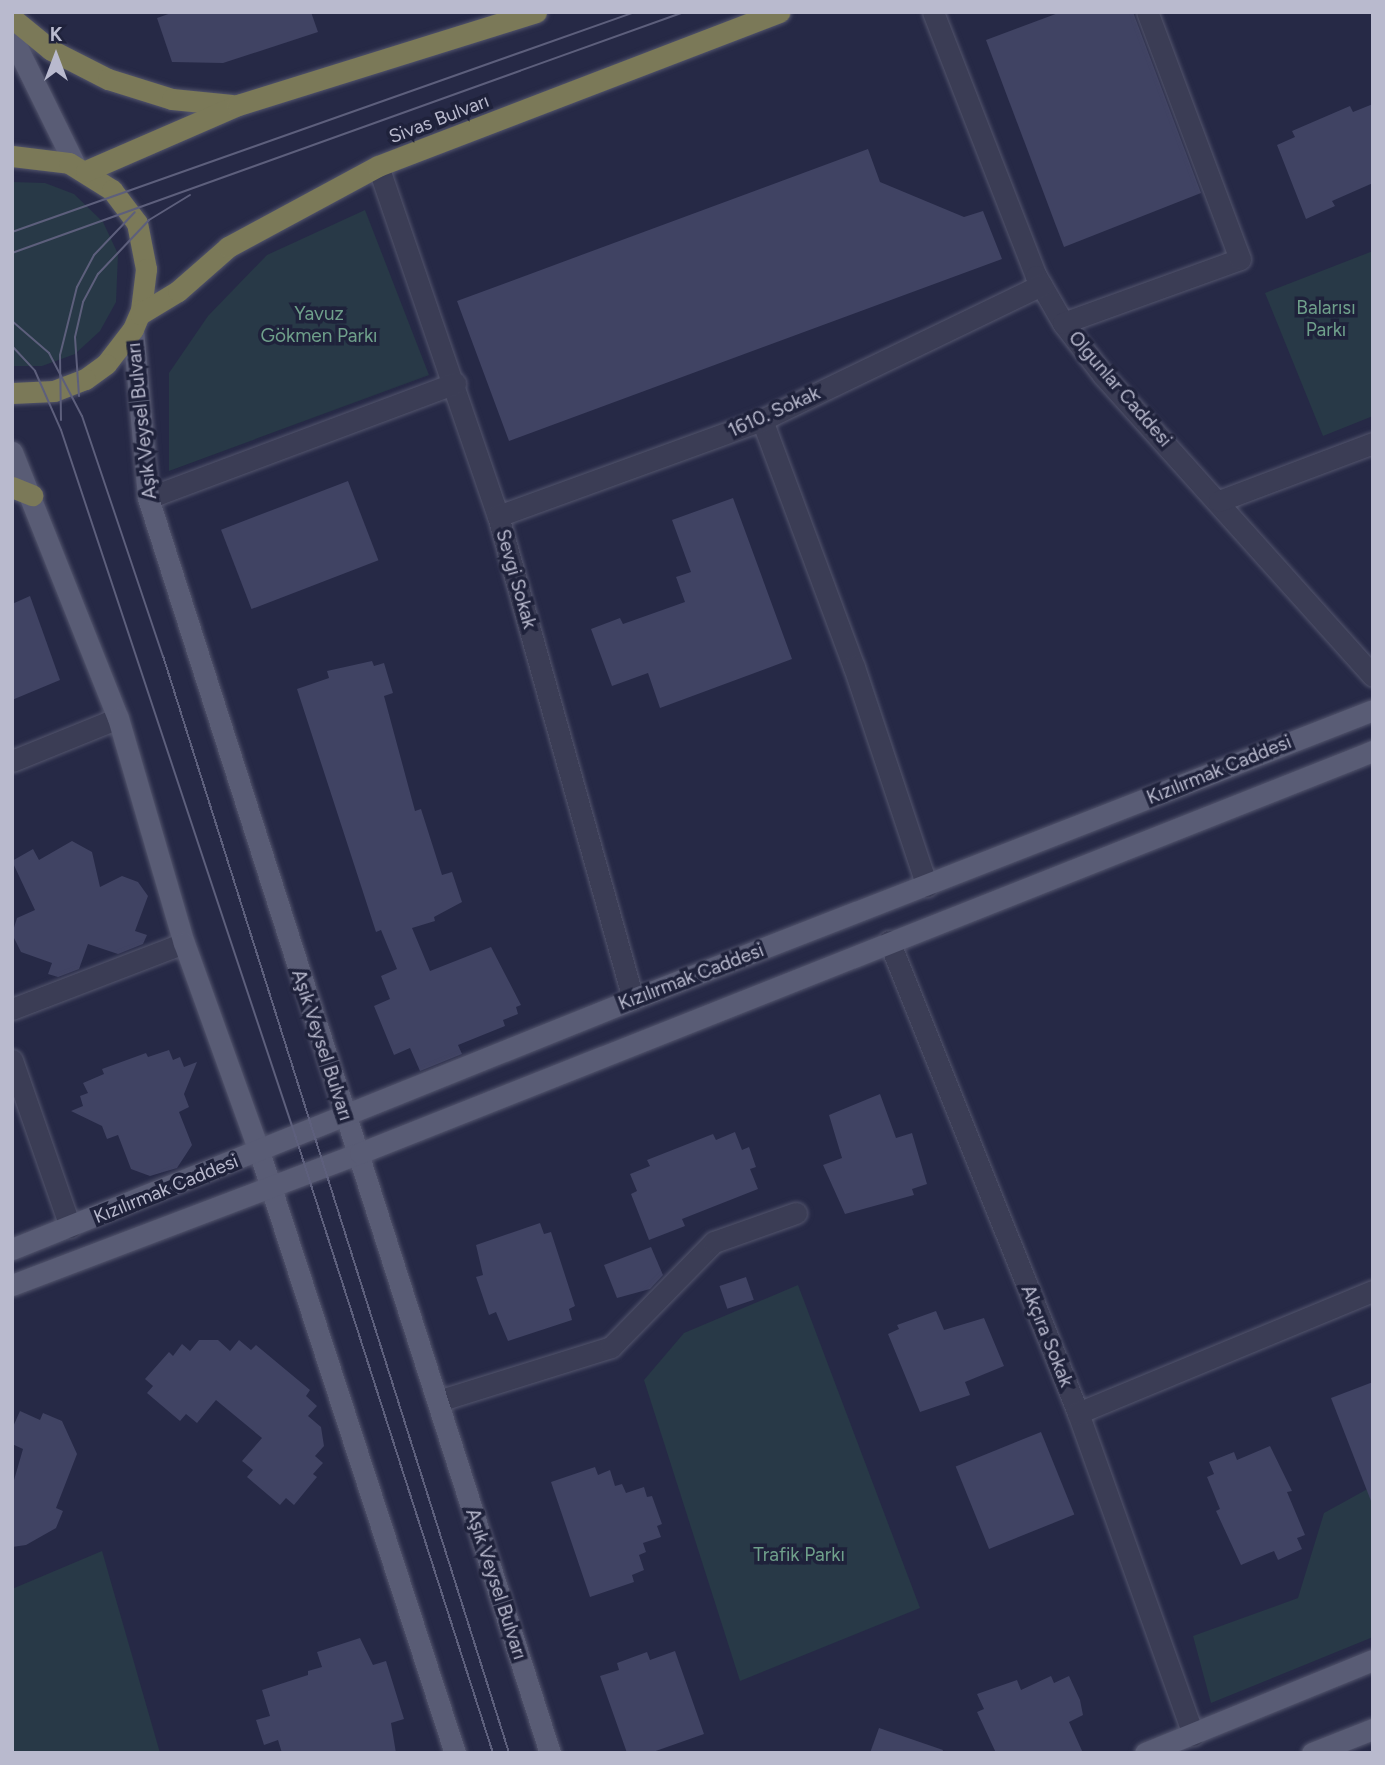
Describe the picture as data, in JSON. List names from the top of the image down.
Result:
{
  "streets": {
    "highway": ["Sivas Bulvarı"],
    "main road": ["Aşık Veysel Bulvarı", "Kızılırmak Caddesi"],
    "street": [
      "Olgunlar Caddesi",
      "1610. Sokak",
      "Sevgi Sokak",
      "Akçıra Sokak"
    ]
  },
  "crossings": [
    ["Sivas Bulvarı", "Aşık Veysel Bulvarı"],
    ["Sivas Bulvarı", "Sevgi Sokak"],
    ["Olgunlar Caddesi", "1610. Sokak"],
    ["1610. Sokak", "Sevgi Sokak"],
    ["Aşık Veysel Bulvarı", "Kızılırmak Caddesi"],
    ["Sevgi Sokak", "Kızılırmak Caddesi"],
    ["Kızılırmak Caddesi", "Akçıra Sokak"]
  ],
  "parks": ["Balarısı Parkı", "Yavuz Gökmen Parkı", "Trafik Parkı"],
  "north": "top"
}
